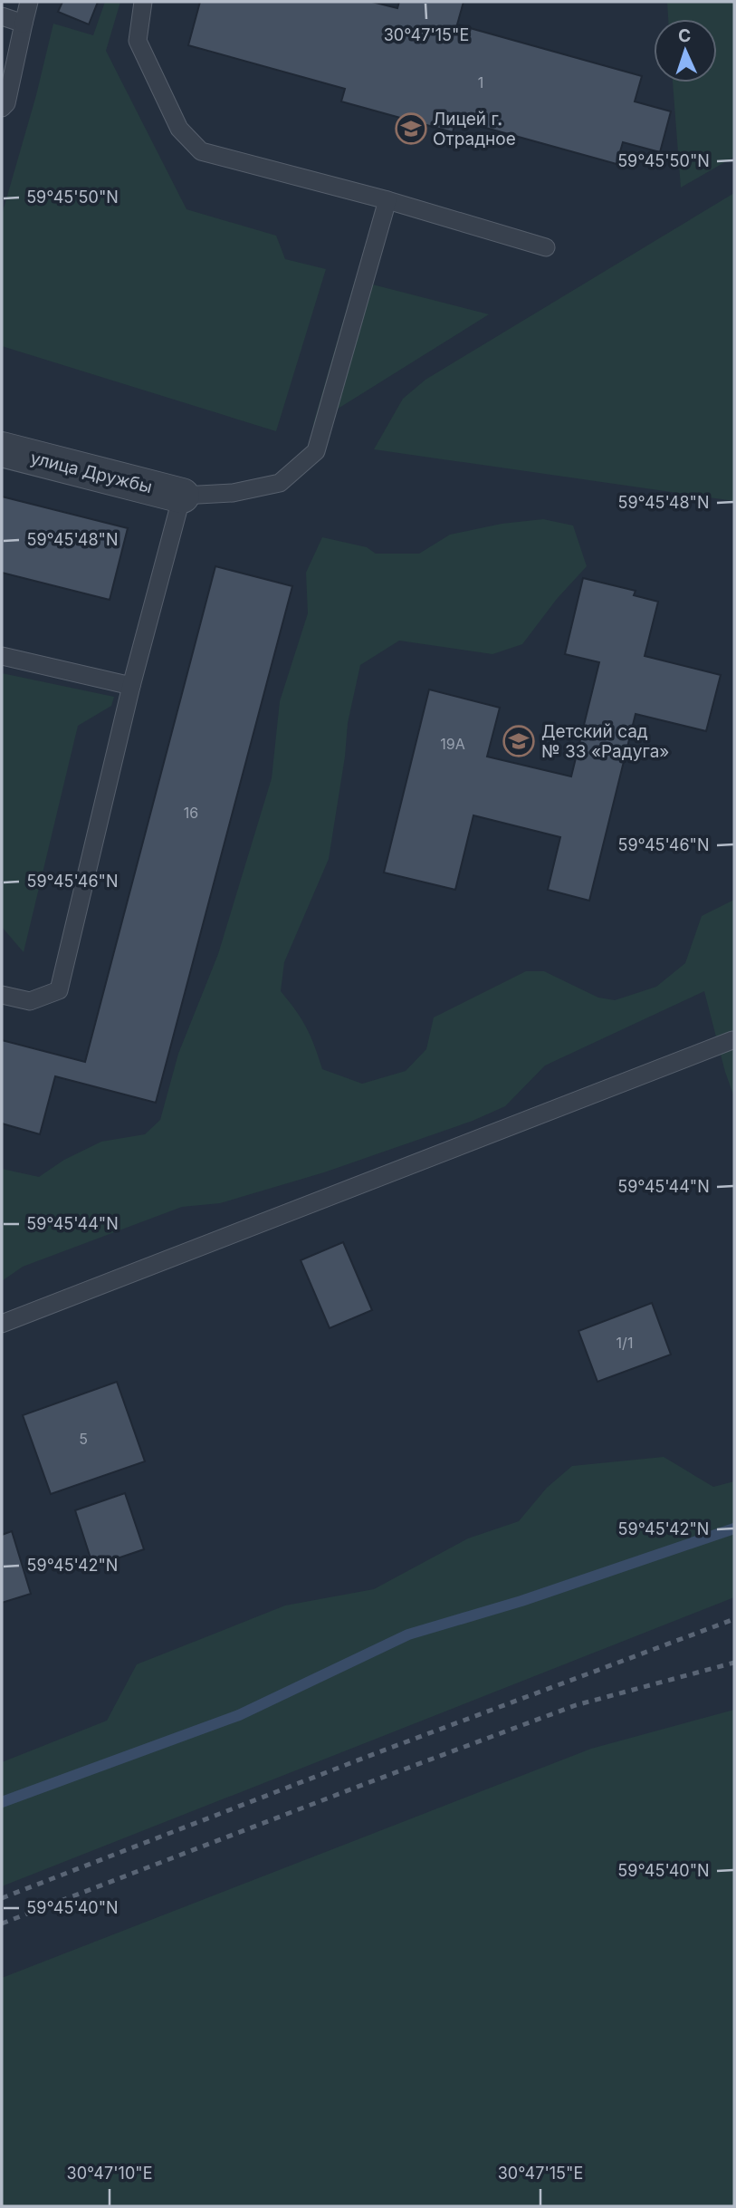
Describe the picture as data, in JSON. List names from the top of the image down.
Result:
{
  "streets": {
    "street": ["улица Дружбы"]
  },
  "places": {
    "school or university": ["Лицей г. Отрадное", "Детский сад № 33 «Радуга»"]
  },
  "house_numbers": [
    "1",
    "19А",
    "16",
    "1/1",
    "5"
  ],
  "north": "top",
  "coordinates": [
    "30°47'15\"E",
    "59°45'50\"N",
    "59°45'48\"N",
    "59°45'46\"N",
    "59°45'44\"N",
    "59°45'42\"N",
    "59°45'40\"N",
    "30°47'10\"E"
  ]
}
